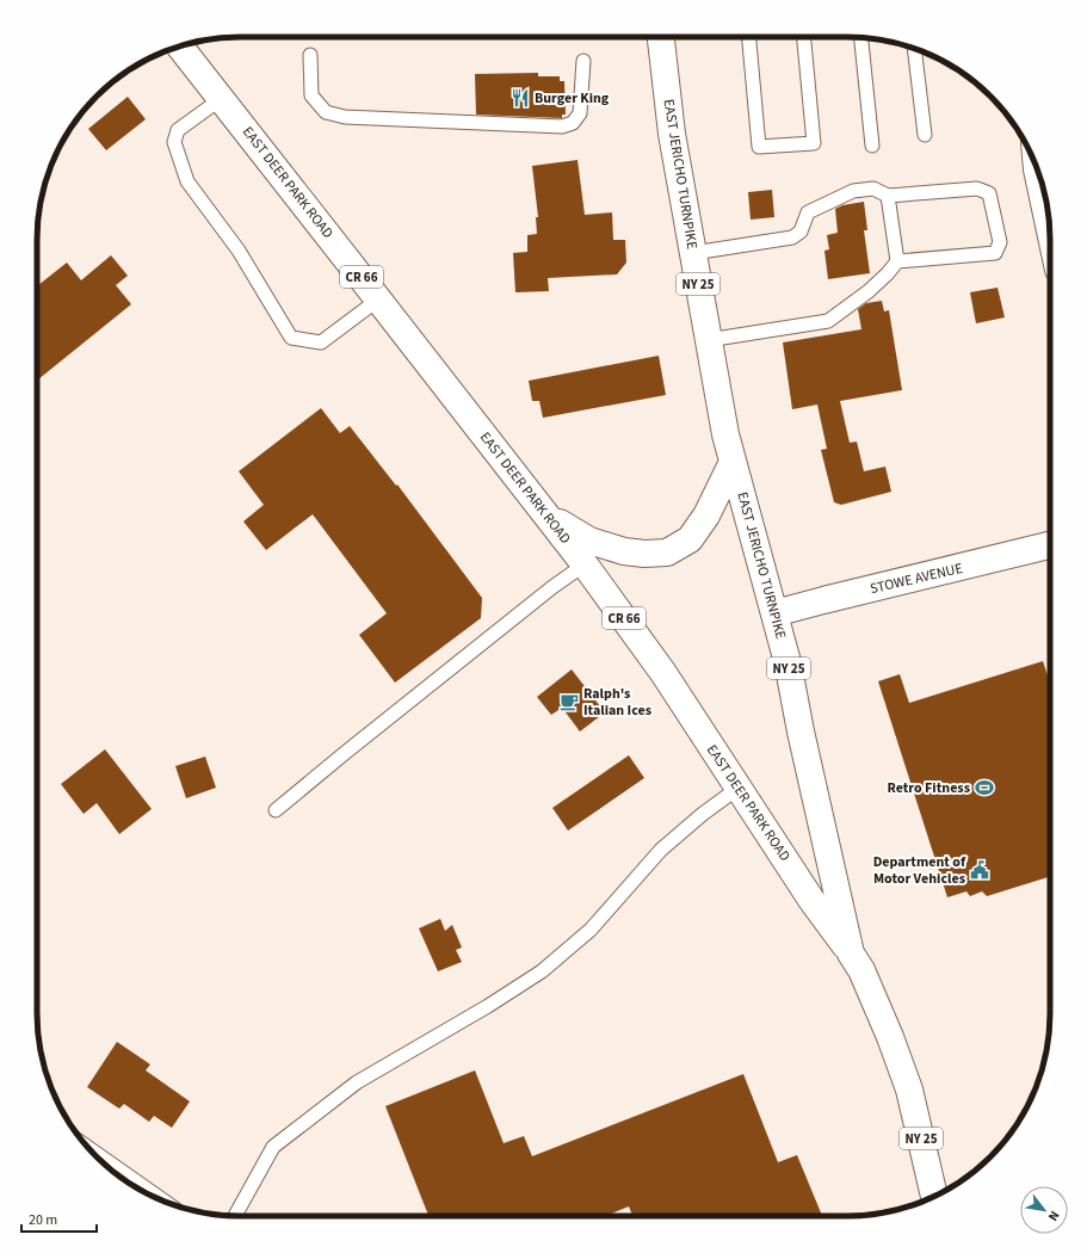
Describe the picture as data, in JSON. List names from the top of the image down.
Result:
{
  "streets": {
    "main road": [
      "EAST JERICHO TURNPIKE",
      "EAST DEER PARK ROAD",
      "CR 66",
      "NY 25",
      "STOWE AVENUE"
    ]
  },
  "crossings": [
    ["EAST JERICHO TURNPIKE", "EAST DEER PARK ROAD"],
    ["EAST JERICHO TURNPIKE", "STOWE AVENUE"]
  ],
  "places": {
    "restaurant": ["Burger King"],
    "cafe": ["Ralph's Italian Ices"],
    "sports": ["Retro Fitness"],
    "public building": ["Department of Motor Vehicles"]
  },
  "scale_bar": "20 m",
  "north": "bottom right"
}
